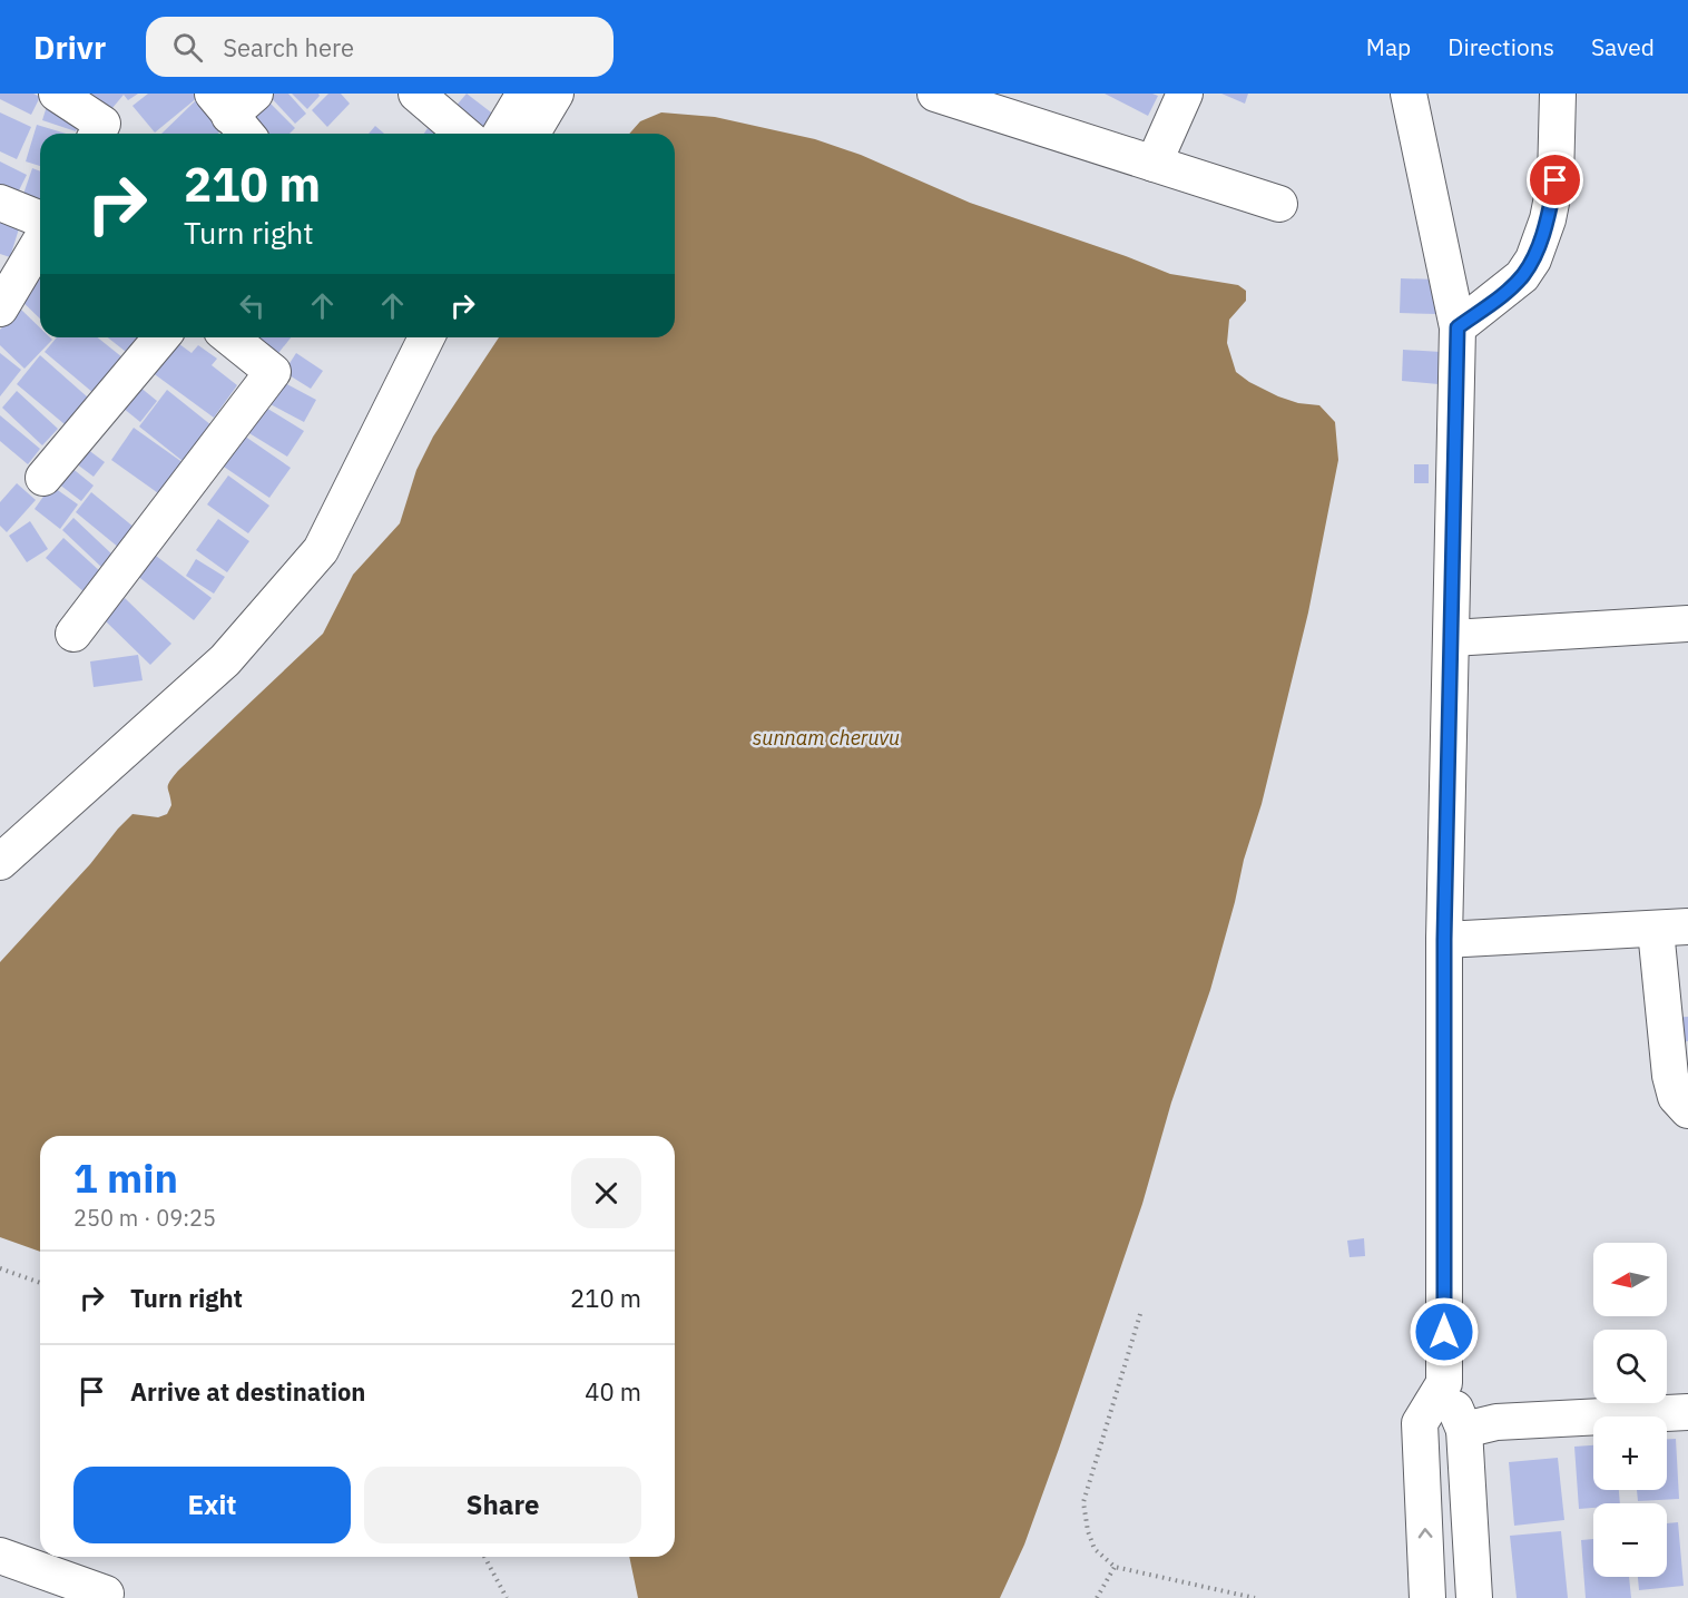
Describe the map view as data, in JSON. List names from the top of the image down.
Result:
{
  "water": ["sunnam cheruvu"],
  "north": "left",
  "page": {
    "header": "Drivr",
    "search": "Search here",
    "nav": ["Map", "Directions", "Saved"],
    "turn": ["210 m", "Turn right"],
    "heading": ["1 min", "250 m · 09:25"],
    "map_buttons": ["+", "−"],
    "list": [
      {
        "name": "Turn right",
        "value": "210 m"
      },
      {
        "name": "Arrive at destination",
        "value": "40 m"
      }
    ],
    "buttons": ["Exit", "Share"]
  }
}
